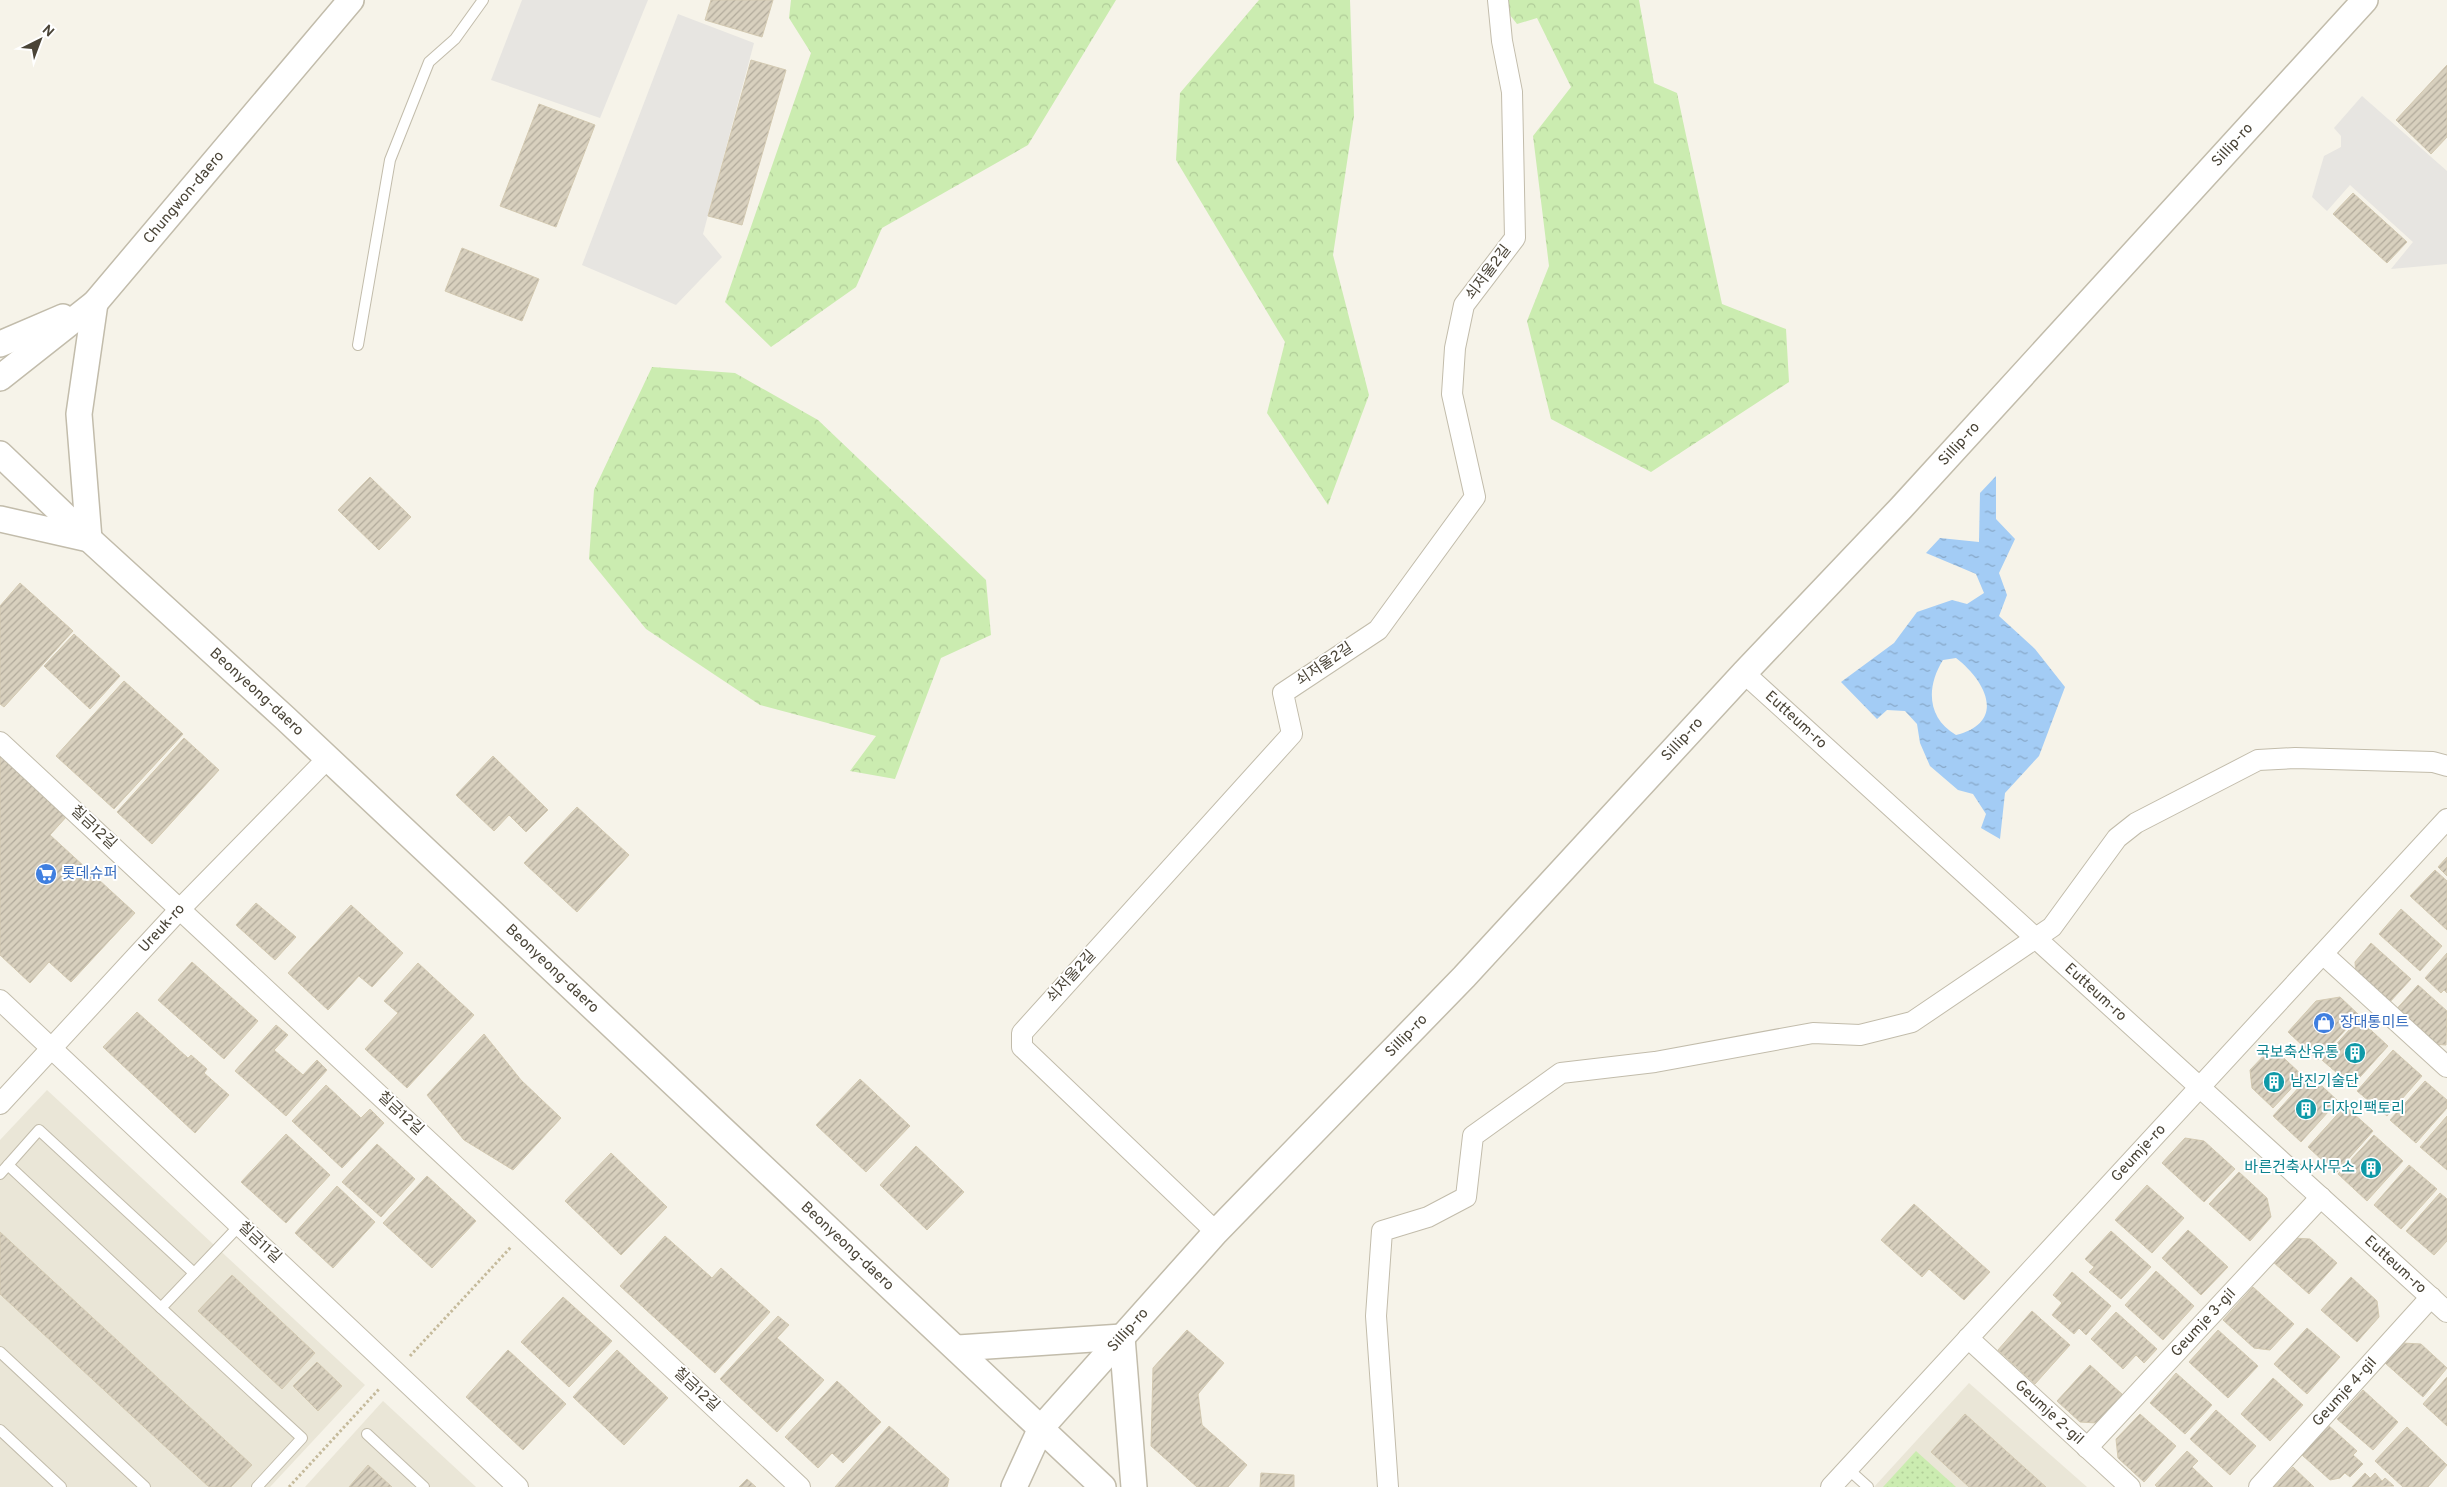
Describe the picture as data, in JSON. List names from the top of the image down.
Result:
{
  "streets": {
    "street": [
      "Sillip-ro",
      "Chungwon-daero",
      "쇠저울2길",
      "Beonyeong-daero",
      "Eutteum-ro",
      "칠금12길",
      "Ureuk-ro",
      "Geumje-ro",
      "칠금11길",
      "Geumje 3-gil",
      "Geumje 4-gil",
      "Geumje 2-gil"
    ]
  },
  "crossings": [
    ["Sillip-ro", "쇠저울2길"],
    ["Sillip-ro", "Beonyeong-daero"],
    ["Sillip-ro", "Eutteum-ro"],
    ["Beonyeong-daero", "Ureuk-ro"],
    ["Eutteum-ro", "Geumje-ro"],
    ["Eutteum-ro", "Geumje 3-gil"],
    ["Eutteum-ro", "Geumje 4-gil"],
    ["칠금12길", "Ureuk-ro"],
    ["Ureuk-ro", "칠금11길"],
    ["Geumje-ro", "Geumje 2-gil"],
    ["Geumje 3-gil", "Geumje 2-gil"]
  ],
  "places": {
    "supermarket": ["롯데슈퍼"],
    "shop": ["장대통미트"],
    "building": [
      "국보축산유통",
      "남진기술단",
      "디자인팩토리",
      "바른건축사사무소"
    ]
  },
  "north": "top right"
}
